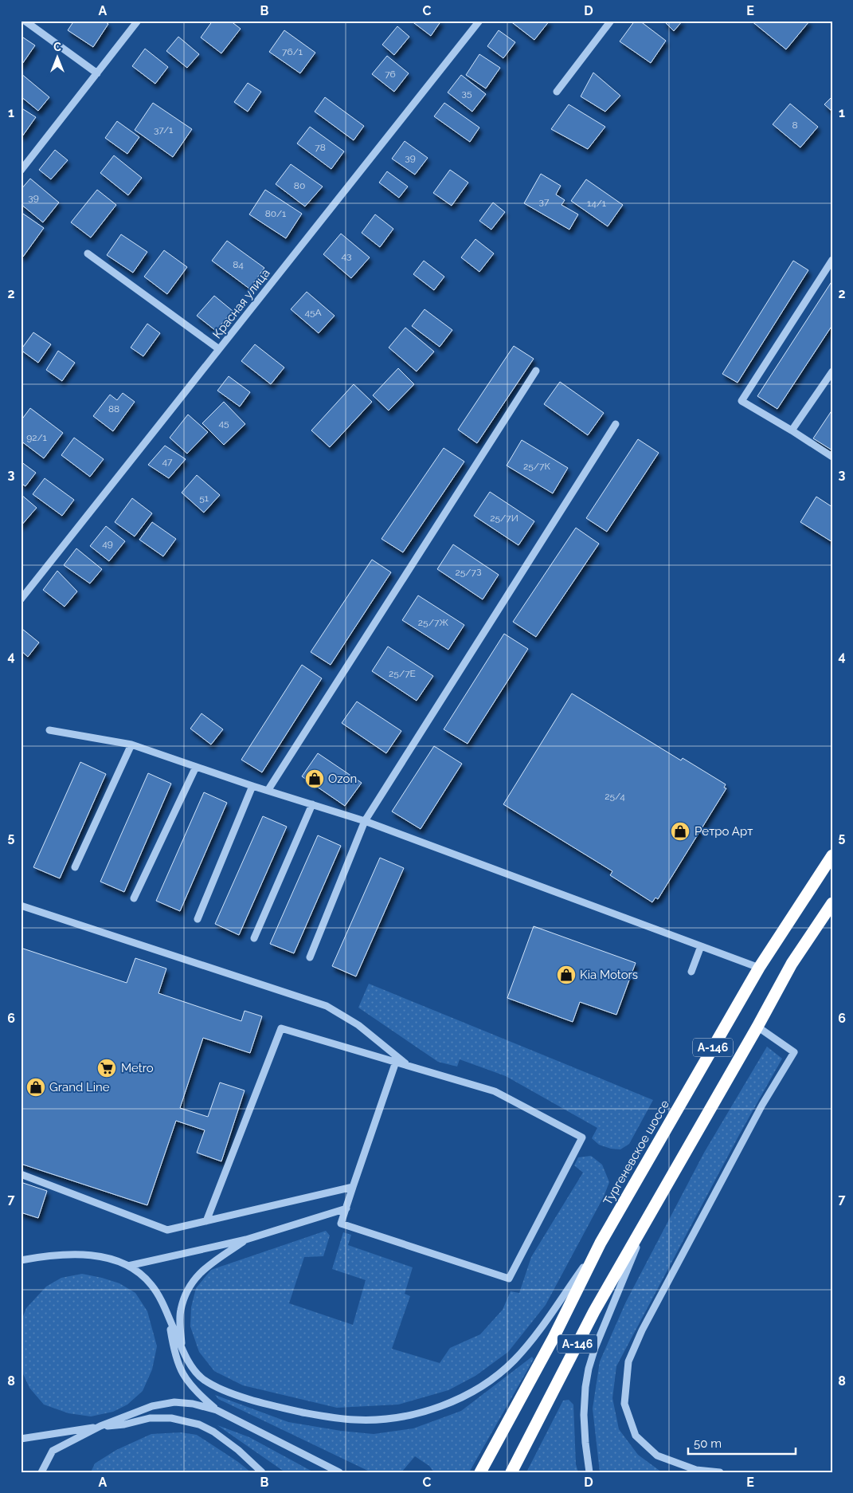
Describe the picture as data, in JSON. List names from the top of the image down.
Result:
{
  "streets": {
    "highway": ["А-146", "Тургеневское шоссе"],
    "street": ["Красная улица"]
  },
  "places": {
    "shop": [
      "Ozon",
      "Ретро Арт",
      "Kia Motors",
      "Grand Line"
    ],
    "supermarket": ["Metro"]
  },
  "house_numbers": [
    "76/1",
    "76",
    "35",
    "8",
    "37/1",
    "78",
    "39",
    "80",
    "39",
    "37",
    "14/1",
    "80/1",
    "43",
    "84",
    "45А",
    "88",
    "45",
    "92/1",
    "47",
    "25/7К",
    "51",
    "25/7И",
    "49",
    "25/7З",
    "25/7Ж",
    "25/7Е",
    "25/4"
  ],
  "scale_bar": "50 m",
  "north": "top",
  "grid": {
    "columns": [
      "A",
      "B",
      "C",
      "D",
      "E"
    ],
    "rows": [
      "1",
      "2",
      "3",
      "4",
      "5",
      "6",
      "7",
      "8"
    ]
  }
}
